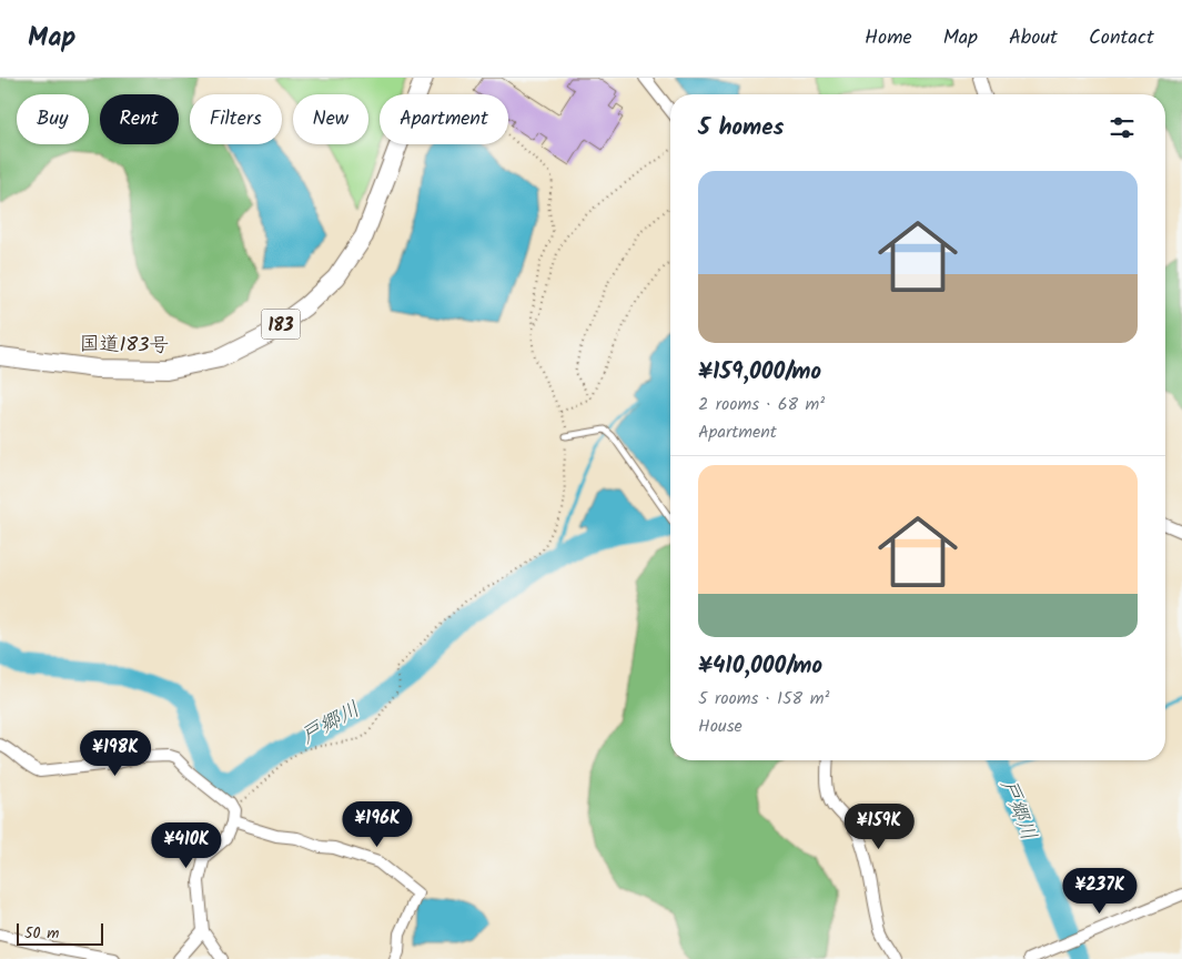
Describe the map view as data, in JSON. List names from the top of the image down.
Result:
{
  "streets": {
    "highway": ["183", "国道183号"]
  },
  "water": ["戸郷川"],
  "scale_bar": "50 m",
  "page": {
    "header": "Map",
    "nav": [
      "Home",
      "Map",
      "About",
      "Contact"
    ],
    "chip": [
      "Buy",
      "Rent",
      "Filters",
      "New",
      "Apartment"
    ],
    "heading": "5 homes",
    "list": [
      {
        "name": "¥159,000/mo",
        "note": "2 rooms · 68 m² · Apartment"
      },
      {
        "name": "¥410,000/mo",
        "note": "5 rooms · 158 m² · House"
      }
    ],
    "price": [
      "¥198K",
      "¥196K",
      "¥159K",
      "¥410K",
      "¥237K"
    ],
    "scale": "50 m"
  }
}
